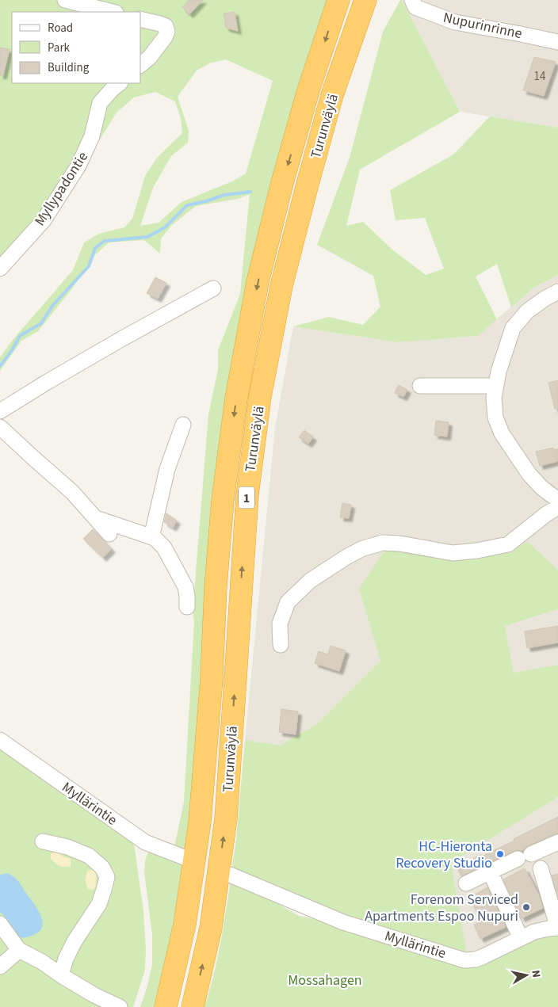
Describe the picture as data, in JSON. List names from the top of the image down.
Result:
{
  "streets": {
    "highway": ["Turunväylä", "1"],
    "street": ["Nupurinrinne", "Myllypadontie", "Myllärintie"]
  },
  "parks": ["Mossahagen"],
  "places": ["HC-Hieronta Recovery Studio", "Forenom Serviced Apartments Espoo Nupuri"],
  "house_numbers": ["14"],
  "legend": ["Road", "Park", "Building"],
  "north": "right"
}
